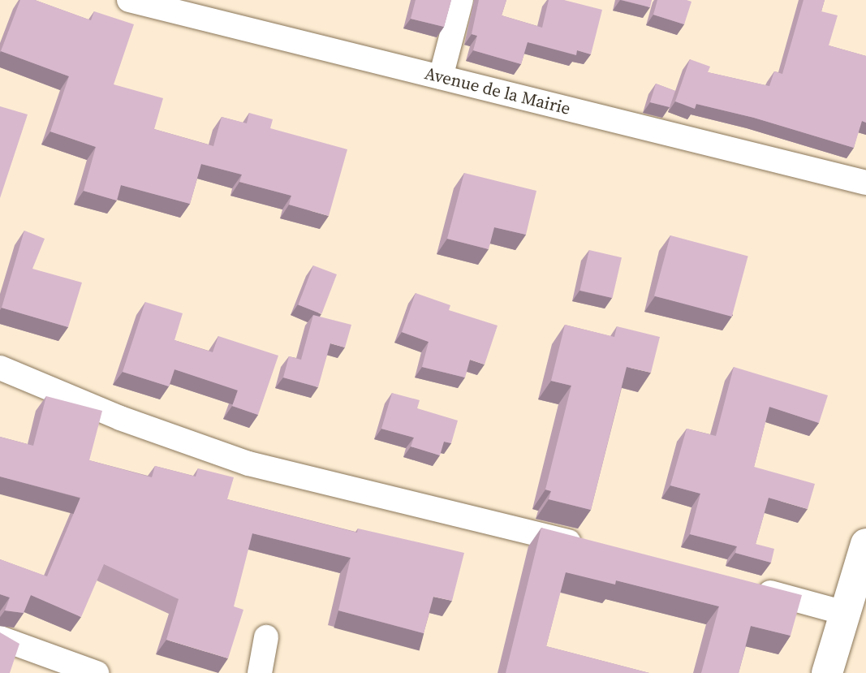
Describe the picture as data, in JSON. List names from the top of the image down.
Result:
{
  "streets": {
    "street": ["Avenue de la Mairie"]
  }
}
